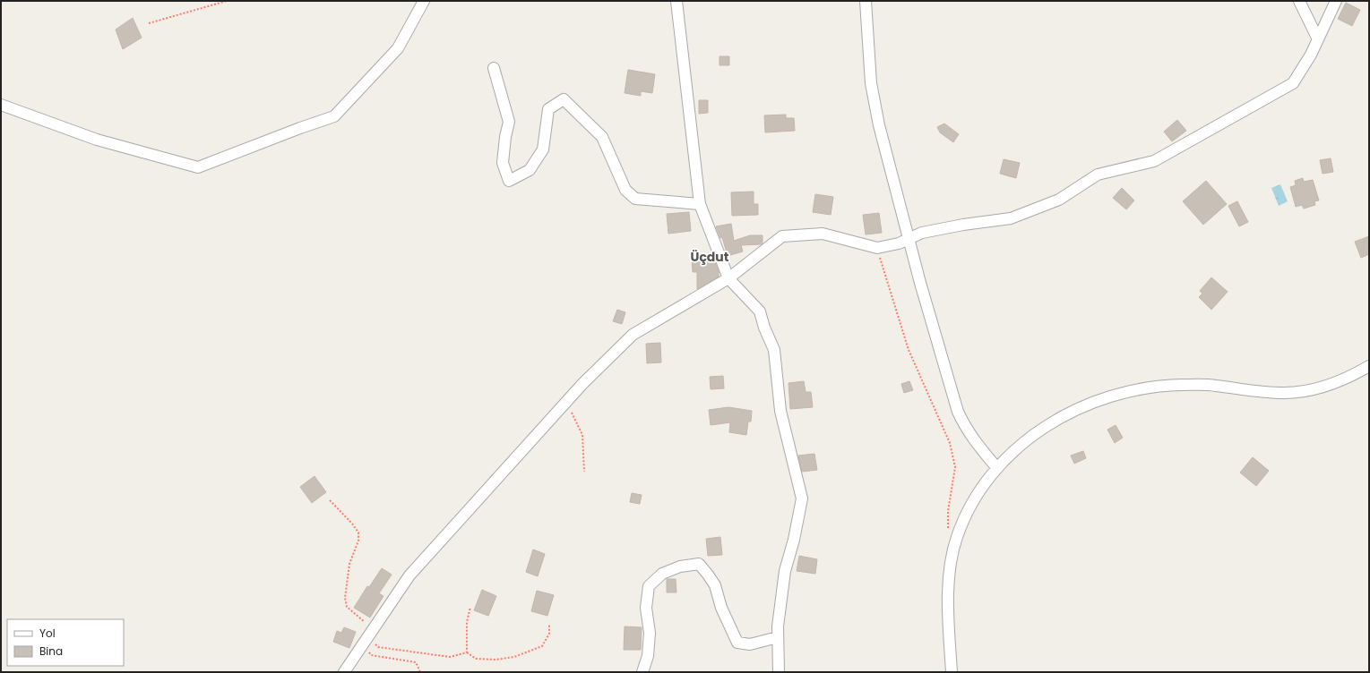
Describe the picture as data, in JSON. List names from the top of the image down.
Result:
{
  "districts": ["Üçdut"],
  "legend": ["Yol", "Bina"]
}
